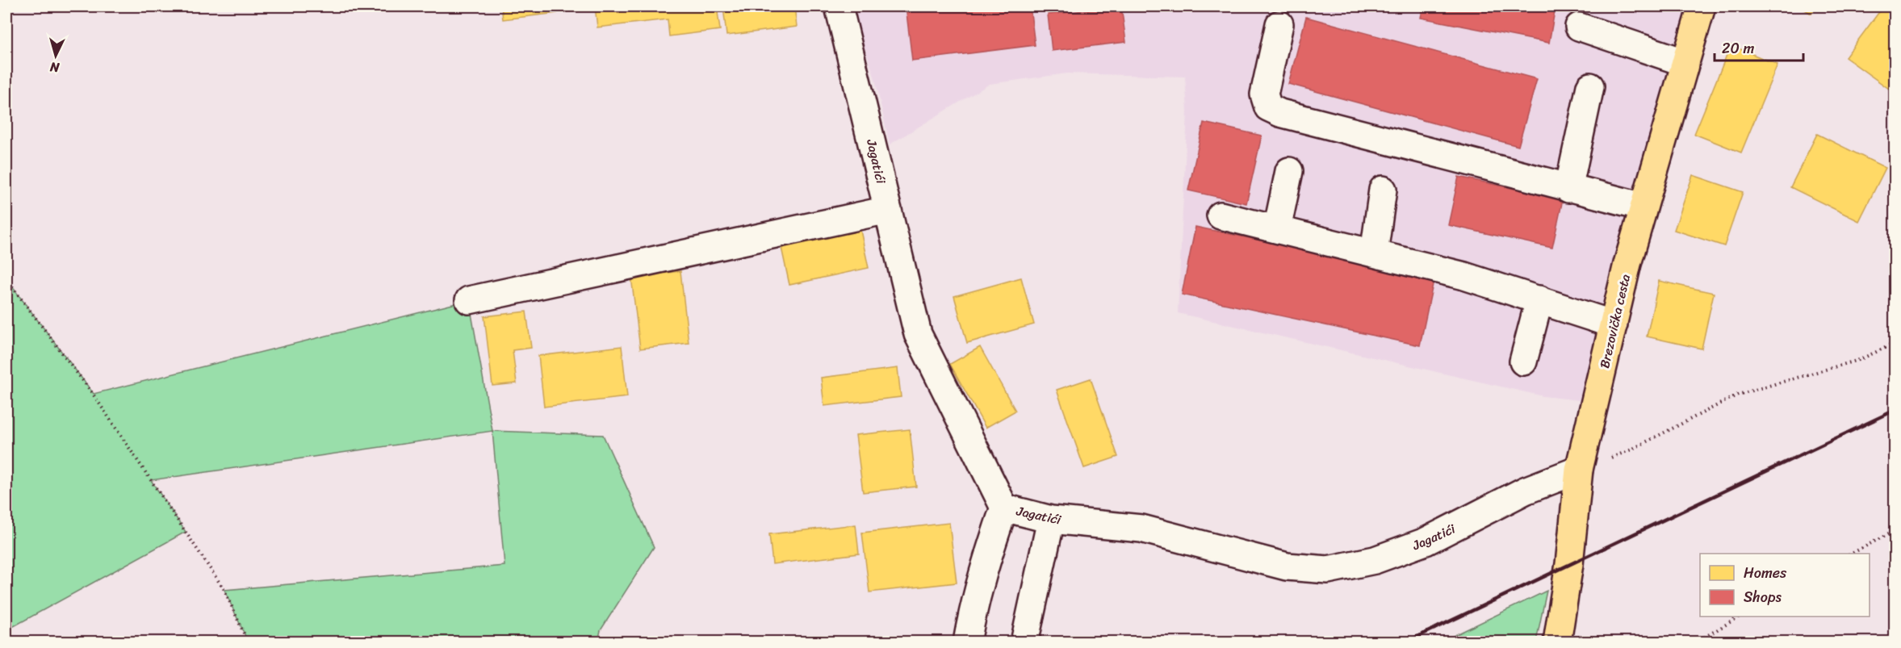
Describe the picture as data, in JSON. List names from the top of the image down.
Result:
{
  "streets": {
    "main road": ["Brezovička cesta"],
    "street": ["Jagatići"]
  },
  "crossings": [
    ["Jagatići", "Brezovička cesta"]
  ],
  "legend": ["Homes", "Shops"],
  "scale_bar": "20 m",
  "north": "bottom"
}
